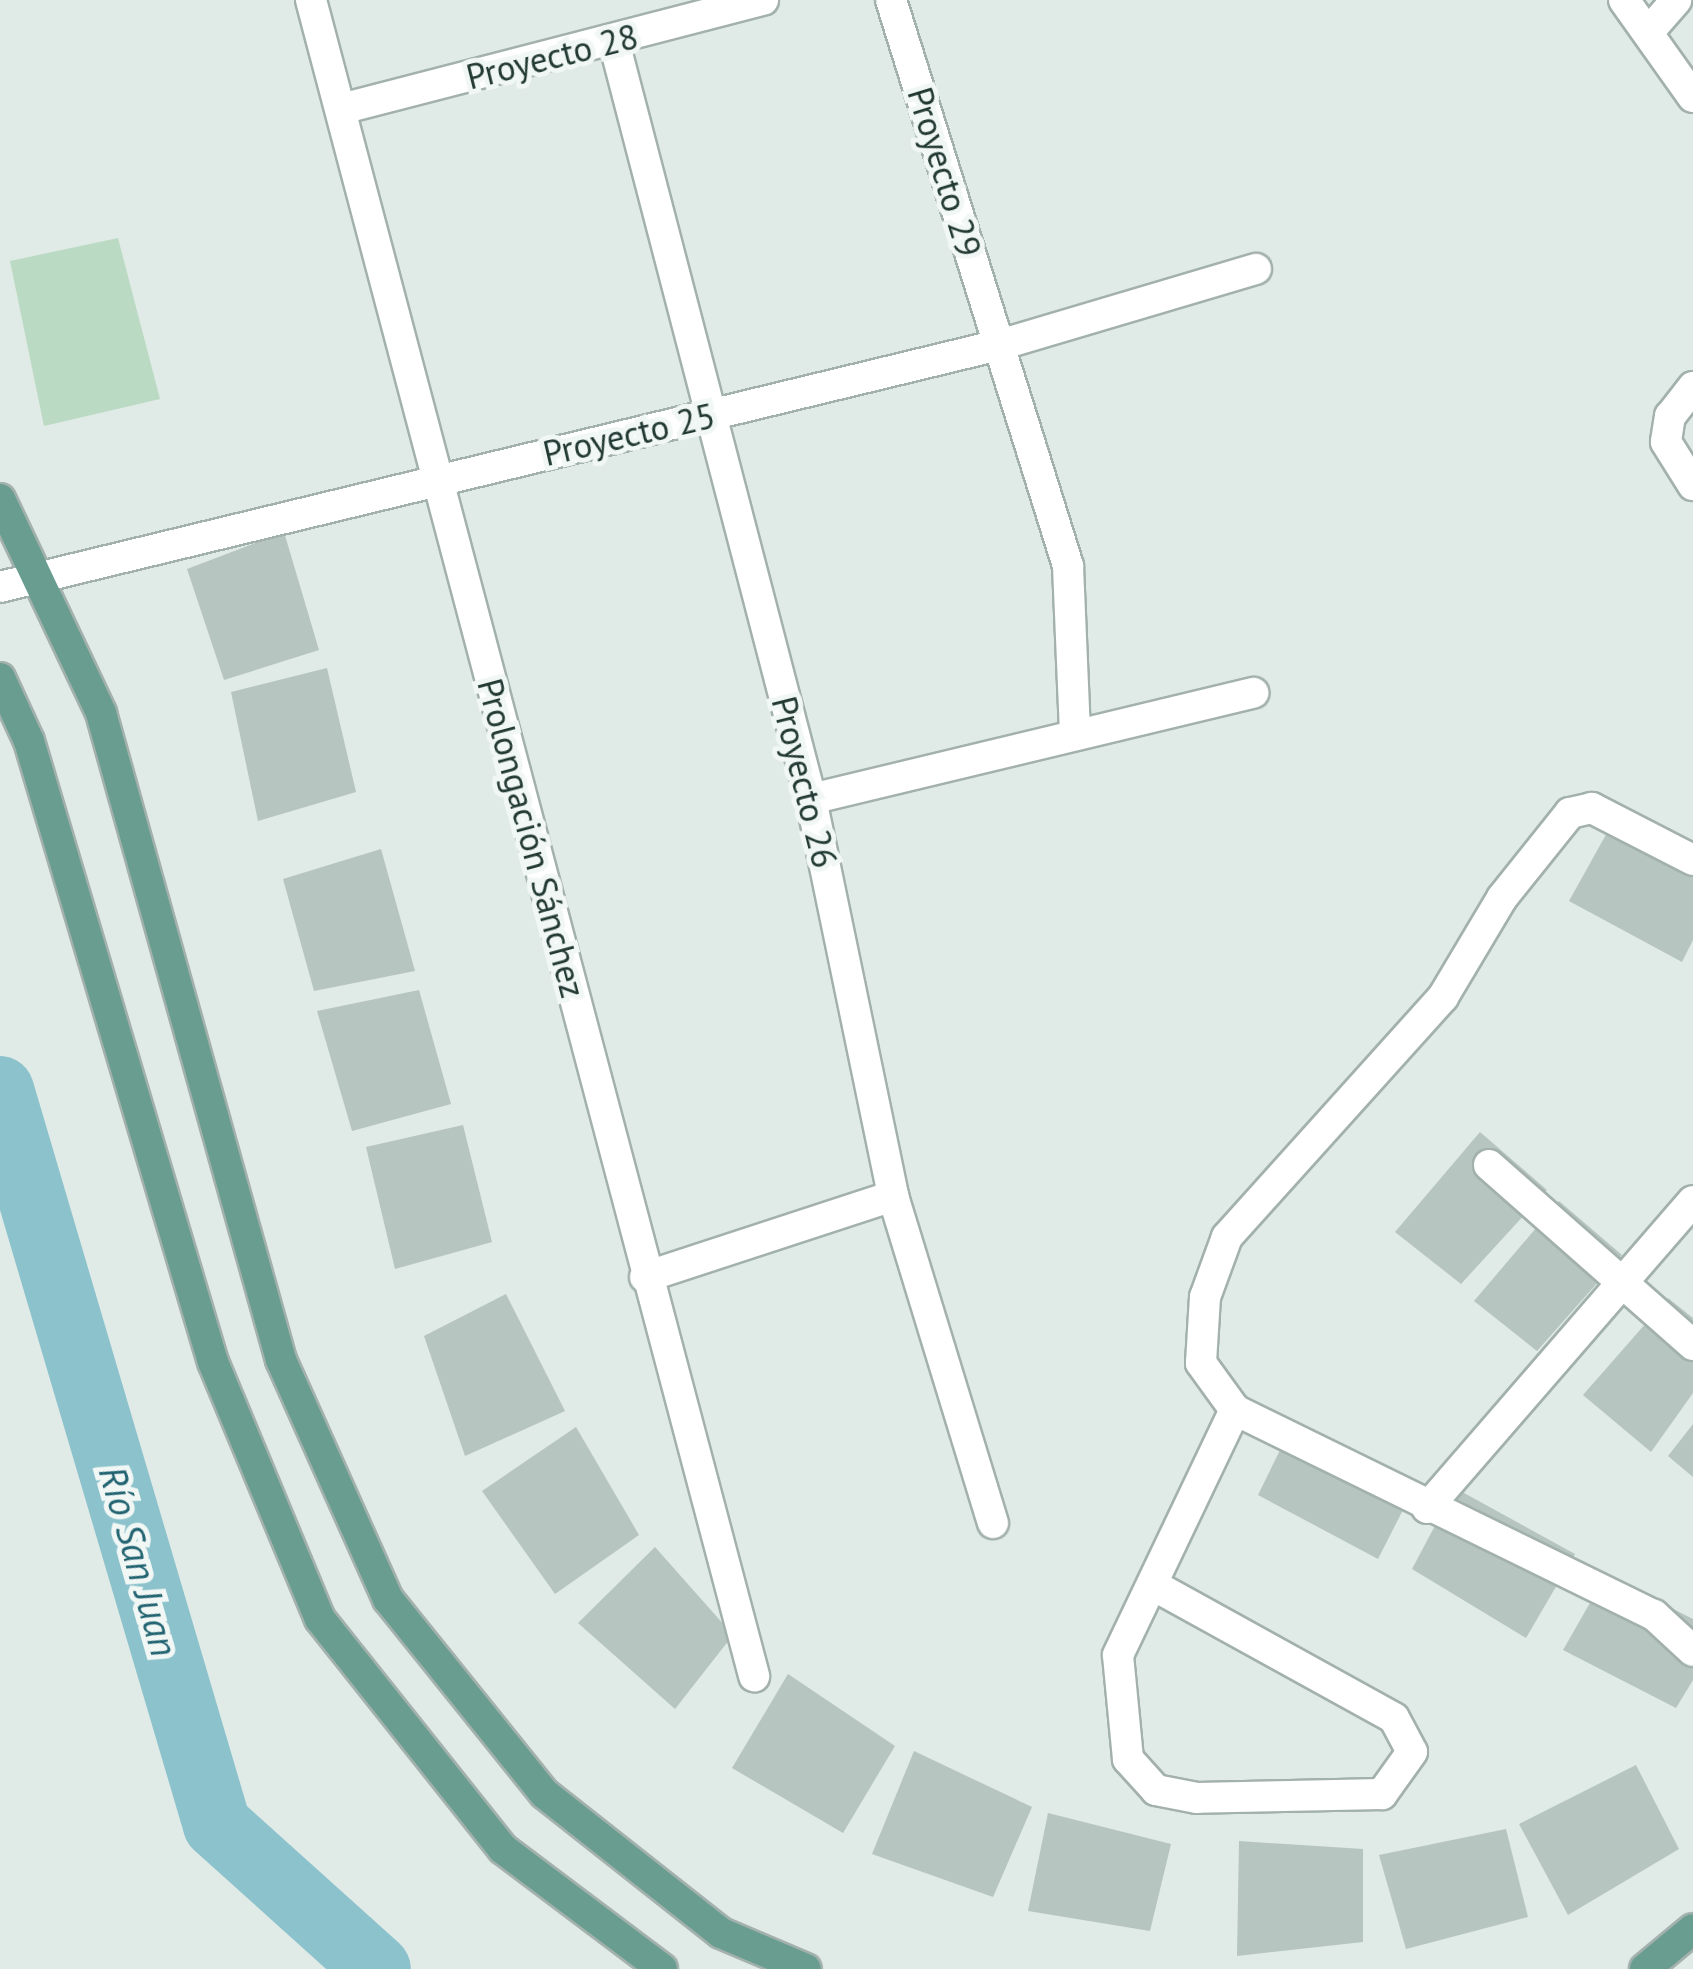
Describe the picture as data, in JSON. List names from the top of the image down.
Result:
{
  "streets": {
    "street": [
      "Proyecto 28",
      "Proyecto 29",
      "Proyecto 25",
      "Proyecto 26",
      "Prolongación Sánchez"
    ]
  },
  "crossings": [
    ["Proyecto 28", "Proyecto 26"],
    ["Proyecto 28", "Prolongación Sánchez"],
    ["Proyecto 29", "Proyecto 25"],
    ["Proyecto 25", "Proyecto 26"],
    ["Proyecto 25", "Prolongación Sánchez"]
  ],
  "water": ["Río San Juan"]
}
